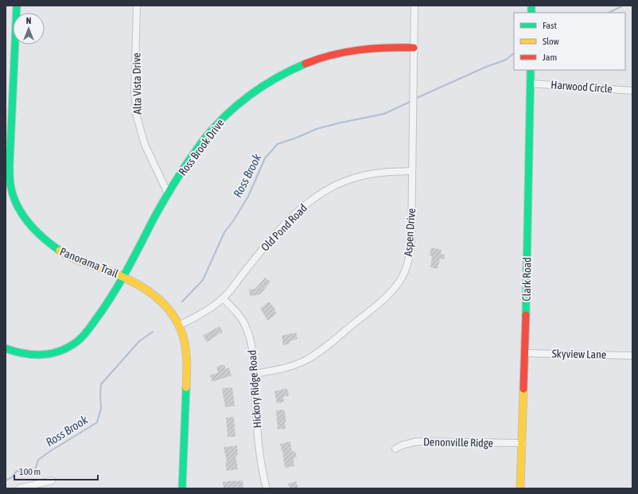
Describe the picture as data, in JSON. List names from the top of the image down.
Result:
{
  "streets": {
    "street": [
      "Alta Vista Drive",
      "Harwood Circle",
      "Ross Brook Drive",
      "Old Pond Road",
      "Aspen Drive",
      "Panorama Trail",
      "Clark Road",
      "Skyview Lane",
      "Hickory Ridge Road",
      "Denonville Ridge"
    ]
  },
  "crossings": [
    ["Alta Vista Drive", "Ross Brook Drive"],
    ["Harwood Circle", "Clark Road"],
    ["Ross Brook Drive", "Aspen Drive"],
    ["Ross Brook Drive", "Panorama Trail"],
    ["Old Pond Road", "Aspen Drive"],
    ["Old Pond Road", "Panorama Trail"],
    ["Old Pond Road", "Hickory Ridge Road"],
    ["Aspen Drive", "Hickory Ridge Road"],
    ["Clark Road", "Skyview Lane"],
    ["Clark Road", "Denonville Ridge"]
  ],
  "water": ["Ross Brook"],
  "legend": ["Fast", "Slow", "Jam"],
  "scale_bar": "100 m",
  "north": "top"
}
